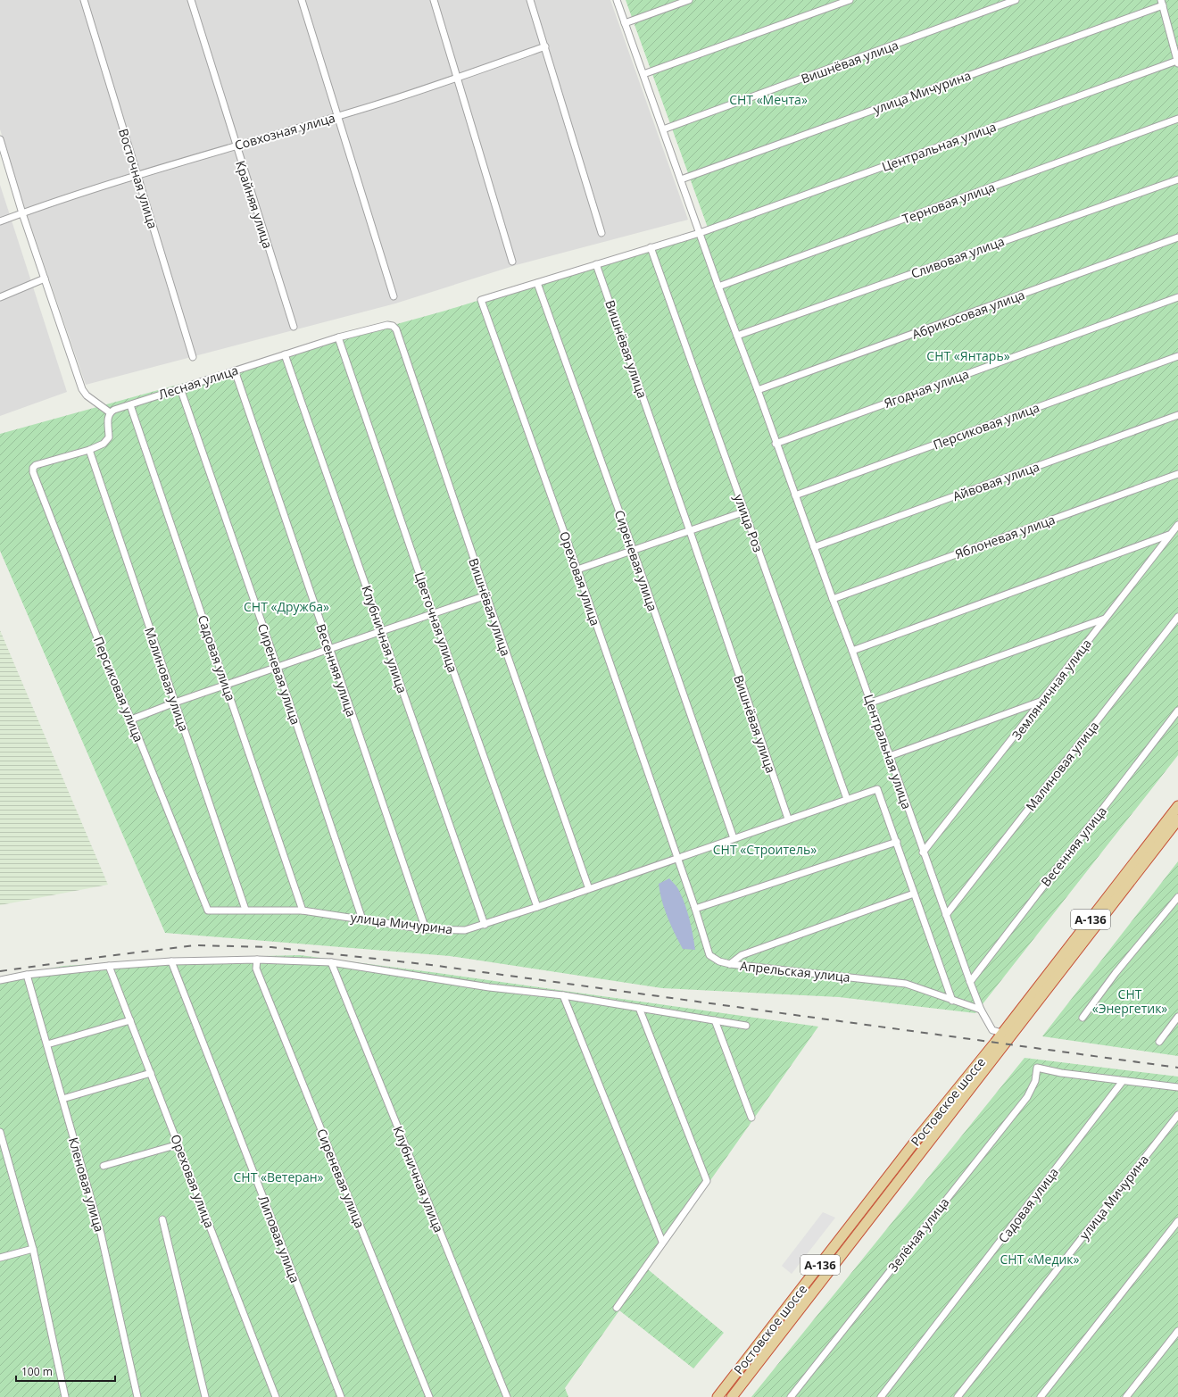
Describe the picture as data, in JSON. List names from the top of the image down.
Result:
{
  "streets": {
    "highway": ["А-136", "Ростовское шоссе"],
    "street": [
      "Вишнёвая улица",
      "улица Мичурина",
      "Совхозная улица",
      "Центральная улица",
      "Восточная улица",
      "Терновая улица",
      "Крайняя улица",
      "Сливовая улица",
      "Абрикосовая улица",
      "Лесная улица",
      "Ягодная улица",
      "Персиковая улица",
      "Айвовая улица",
      "улица Роз",
      "Яблоневая улица",
      "Сиреневая улица",
      "Ореховая улица",
      "Цветочная улица",
      "Клубничная улица",
      "Садовая улица",
      "Весенняя улица",
      "Малиновая улица",
      "Земляничная улица",
      "Апрельская улица",
      "Кленовая улица",
      "Зелёная улица",
      "Липовая улица"
    ]
  },
  "crossings": [
    ["Вишнёвая улица", "улица Мичурина"],
    ["Вишнёвая улица", "Центральная улица"],
    ["Вишнёвая улица", "Лесная улица"],
    ["улица Мичурина", "Центральная улица"],
    ["улица Мичурина", "Персиковая улица"],
    ["улица Мичурина", "улица Роз"],
    ["улица Мичурина", "Сиреневая улица"],
    ["улица Мичурина", "Ореховая улица"],
    ["улица Мичурина", "Цветочная улица"],
    ["улица Мичурина", "Клубничная улица"],
    ["улица Мичурина", "Садовая улица"],
    ["улица Мичурина", "Весенняя улица"],
    ["улица Мичурина", "Малиновая улица"],
    ["улица Мичурина", "Апрельская улица"],
    ["Совхозная улица", "Восточная улица"],
    ["Совхозная улица", "Крайняя улица"],
    ["Центральная улица", "Терновая улица"],
    ["Центральная улица", "Сливовая улица"],
    ["Центральная улица", "Абрикосовая улица"],
    ["Центральная улица", "Ягодная улица"],
    ["Центральная улица", "Персиковая улица"],
    ["Центральная улица", "Айвовая улица"],
    ["Центральная улица", "улица Роз"],
    ["Центральная улица", "Яблоневая улица"],
    ["Центральная улица", "Сиреневая улица"],
    ["Центральная улица", "Ореховая улица"],
    ["Центральная улица", "Весенняя улица"],
    ["Центральная улица", "Малиновая улица"],
    ["Центральная улица", "Земляничная улица"],
    ["Центральная улица", "Апрельская улица"],
    ["Центральная улица", "Ростовское шоссе"],
    ["Лесная улица", "Сиреневая улица"],
    ["Лесная улица", "Цветочная улица"],
    ["Лесная улица", "Клубничная улица"],
    ["Лесная улица", "Садовая улица"],
    ["Лесная улица", "Весенняя улица"],
    ["Персиковая улица", "Малиновая улица"],
    ["Ореховая улица", "Апрельская улица"],
    ["Садовая улица", "Зелёная улица"]
  ],
  "parks": [
    "СНТ «Мечта»",
    "СНТ «Янтарь»",
    "СНТ «Дружба»",
    "СНТ «Строитель»",
    "СНТ «Энергетик»",
    "СНТ «Ветеран»",
    "СНТ «Медик»"
  ],
  "scale_bar": "100 m"
}
